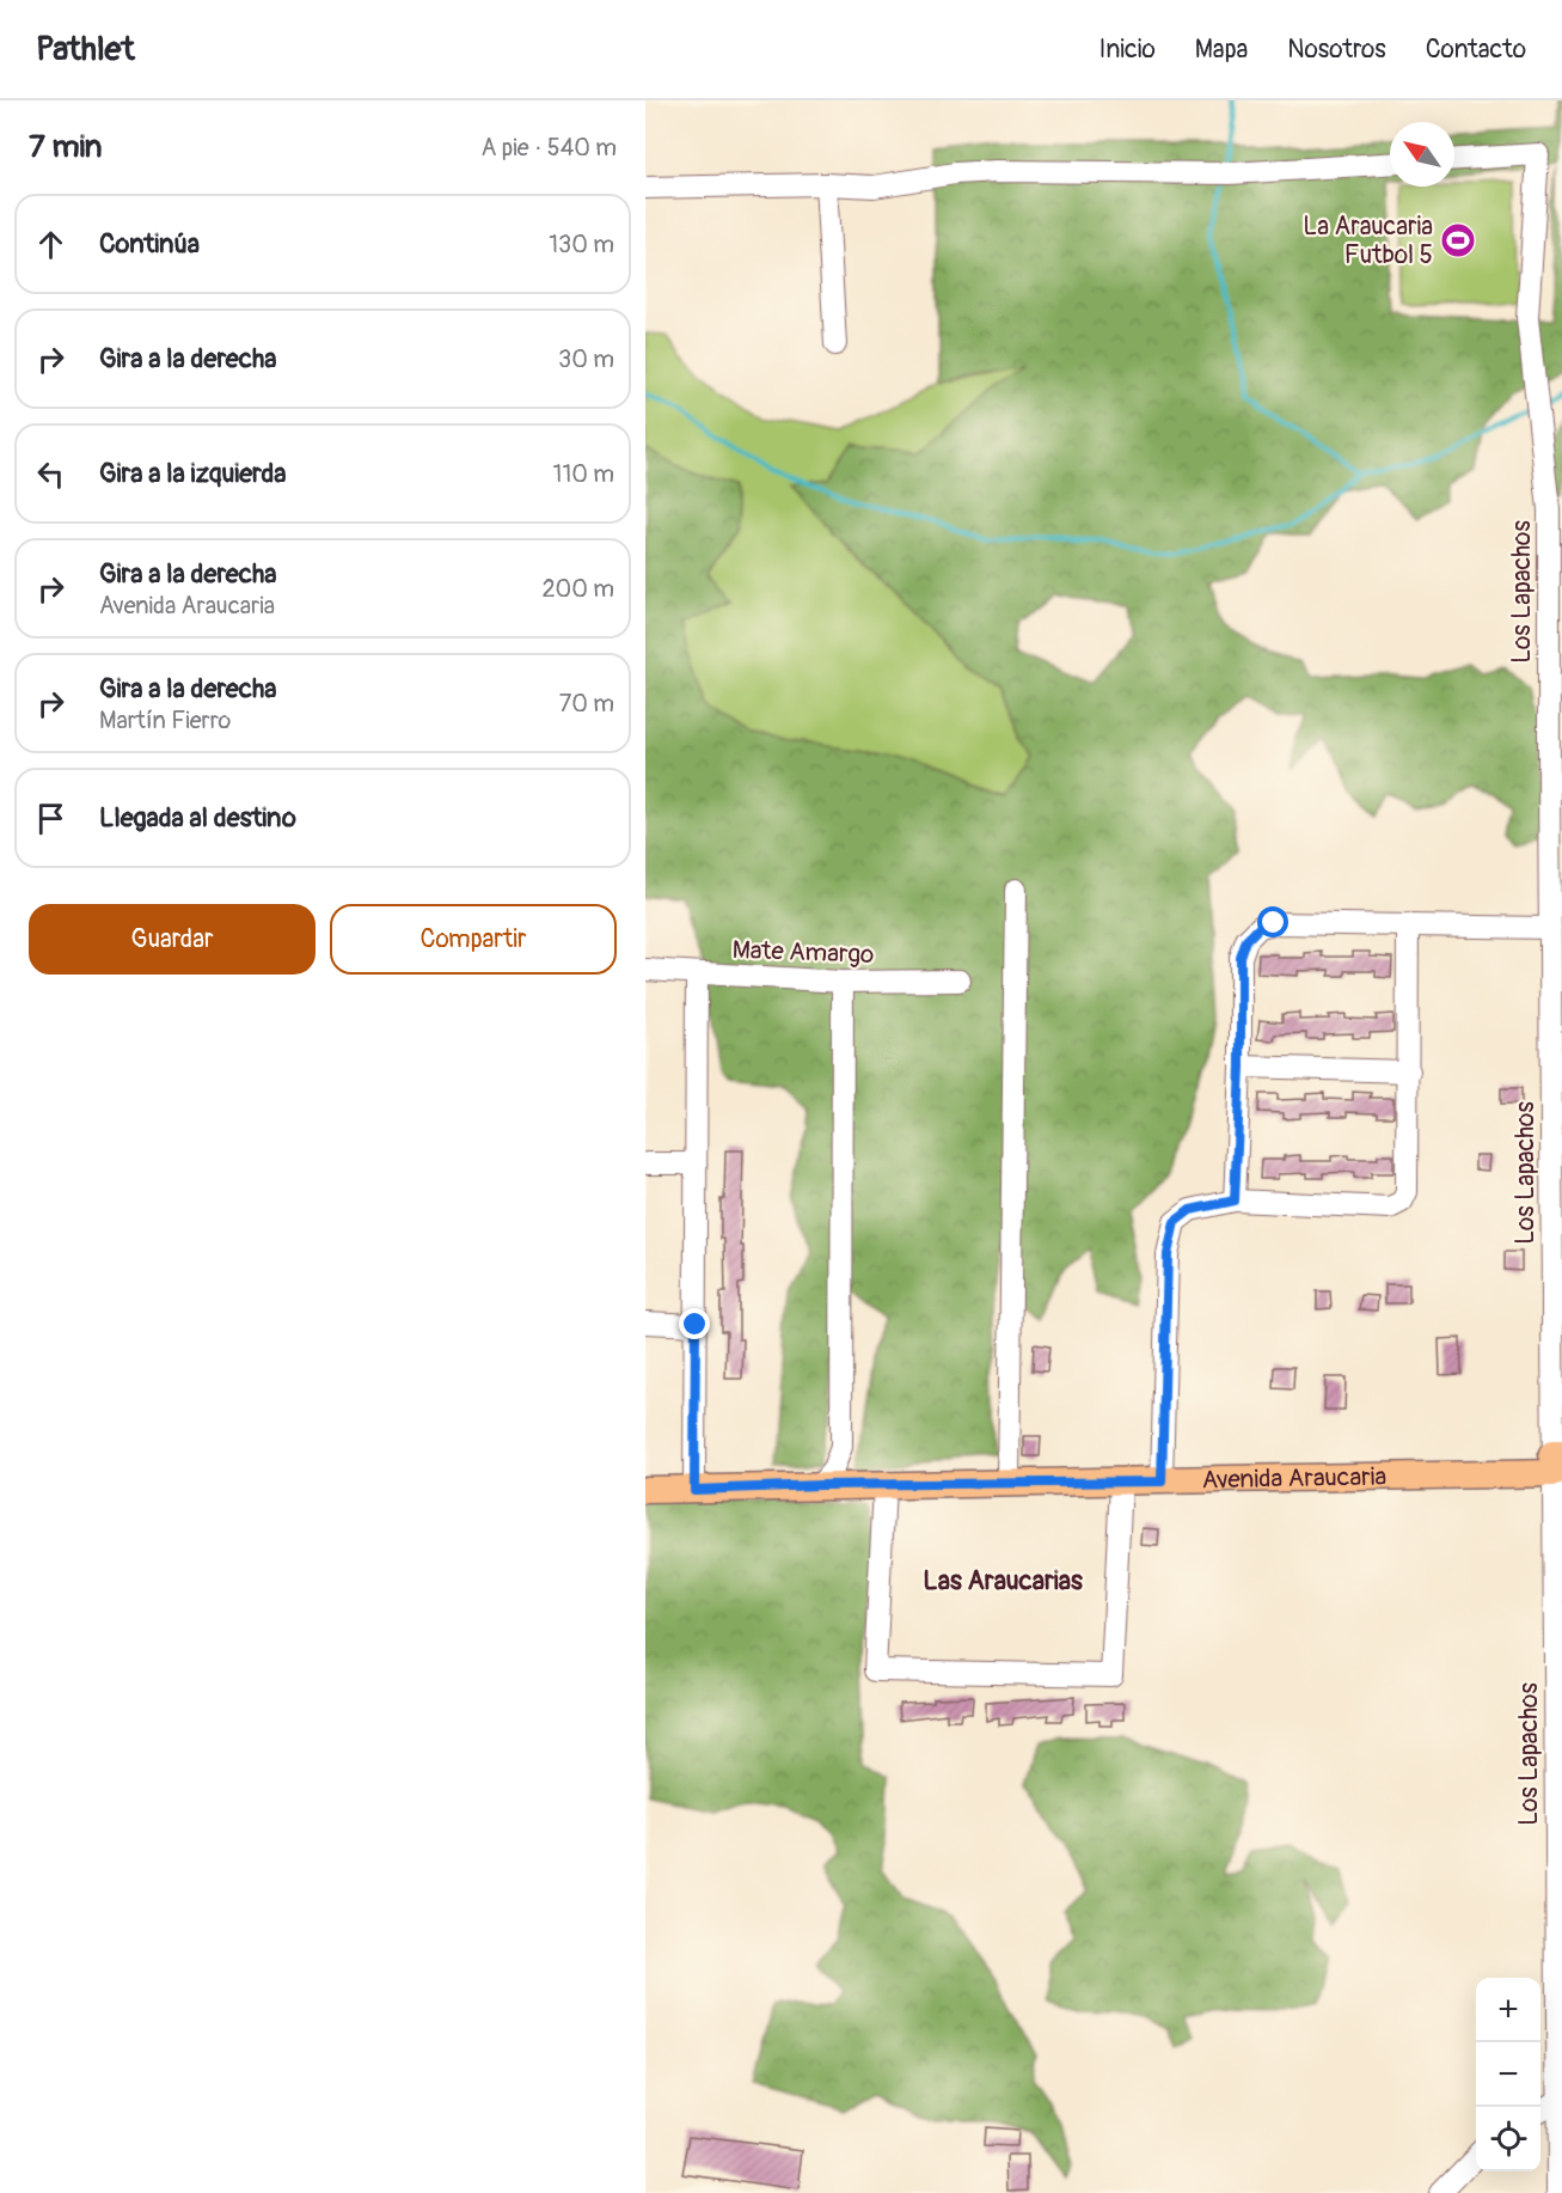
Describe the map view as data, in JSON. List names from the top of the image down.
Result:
{
  "streets": {
    "main road": ["Avenida Araucaria"],
    "street": ["Los Lapachos", "Mate Amargo"]
  },
  "crossings": [
    ["Los Lapachos", "Avenida Araucaria"]
  ],
  "districts": ["Las Araucarias"],
  "places": {
    "sports": ["La Araucaria Futbol 5"]
  },
  "north": "top left",
  "page": {
    "header": "Pathlet",
    "nav": [
      "Inicio",
      "Mapa",
      "Nosotros",
      "Contacto"
    ],
    "heading": ["7 min", "A pie · 540 m"],
    "list": [
      ["Continúa", "130 m"],
      ["Gira a la derecha", "30 m"],
      ["Gira a la izquierda", "110 m"],
      ["Gira a la derecha", "Avenida Araucaria", "200 m"],
      ["Gira a la derecha", "Martín Fierro", "70 m"],
      "Llegada al destino"
    ],
    "buttons": ["Guardar", "Compartir"],
    "map_buttons": ["+", "−"]
  }
}
